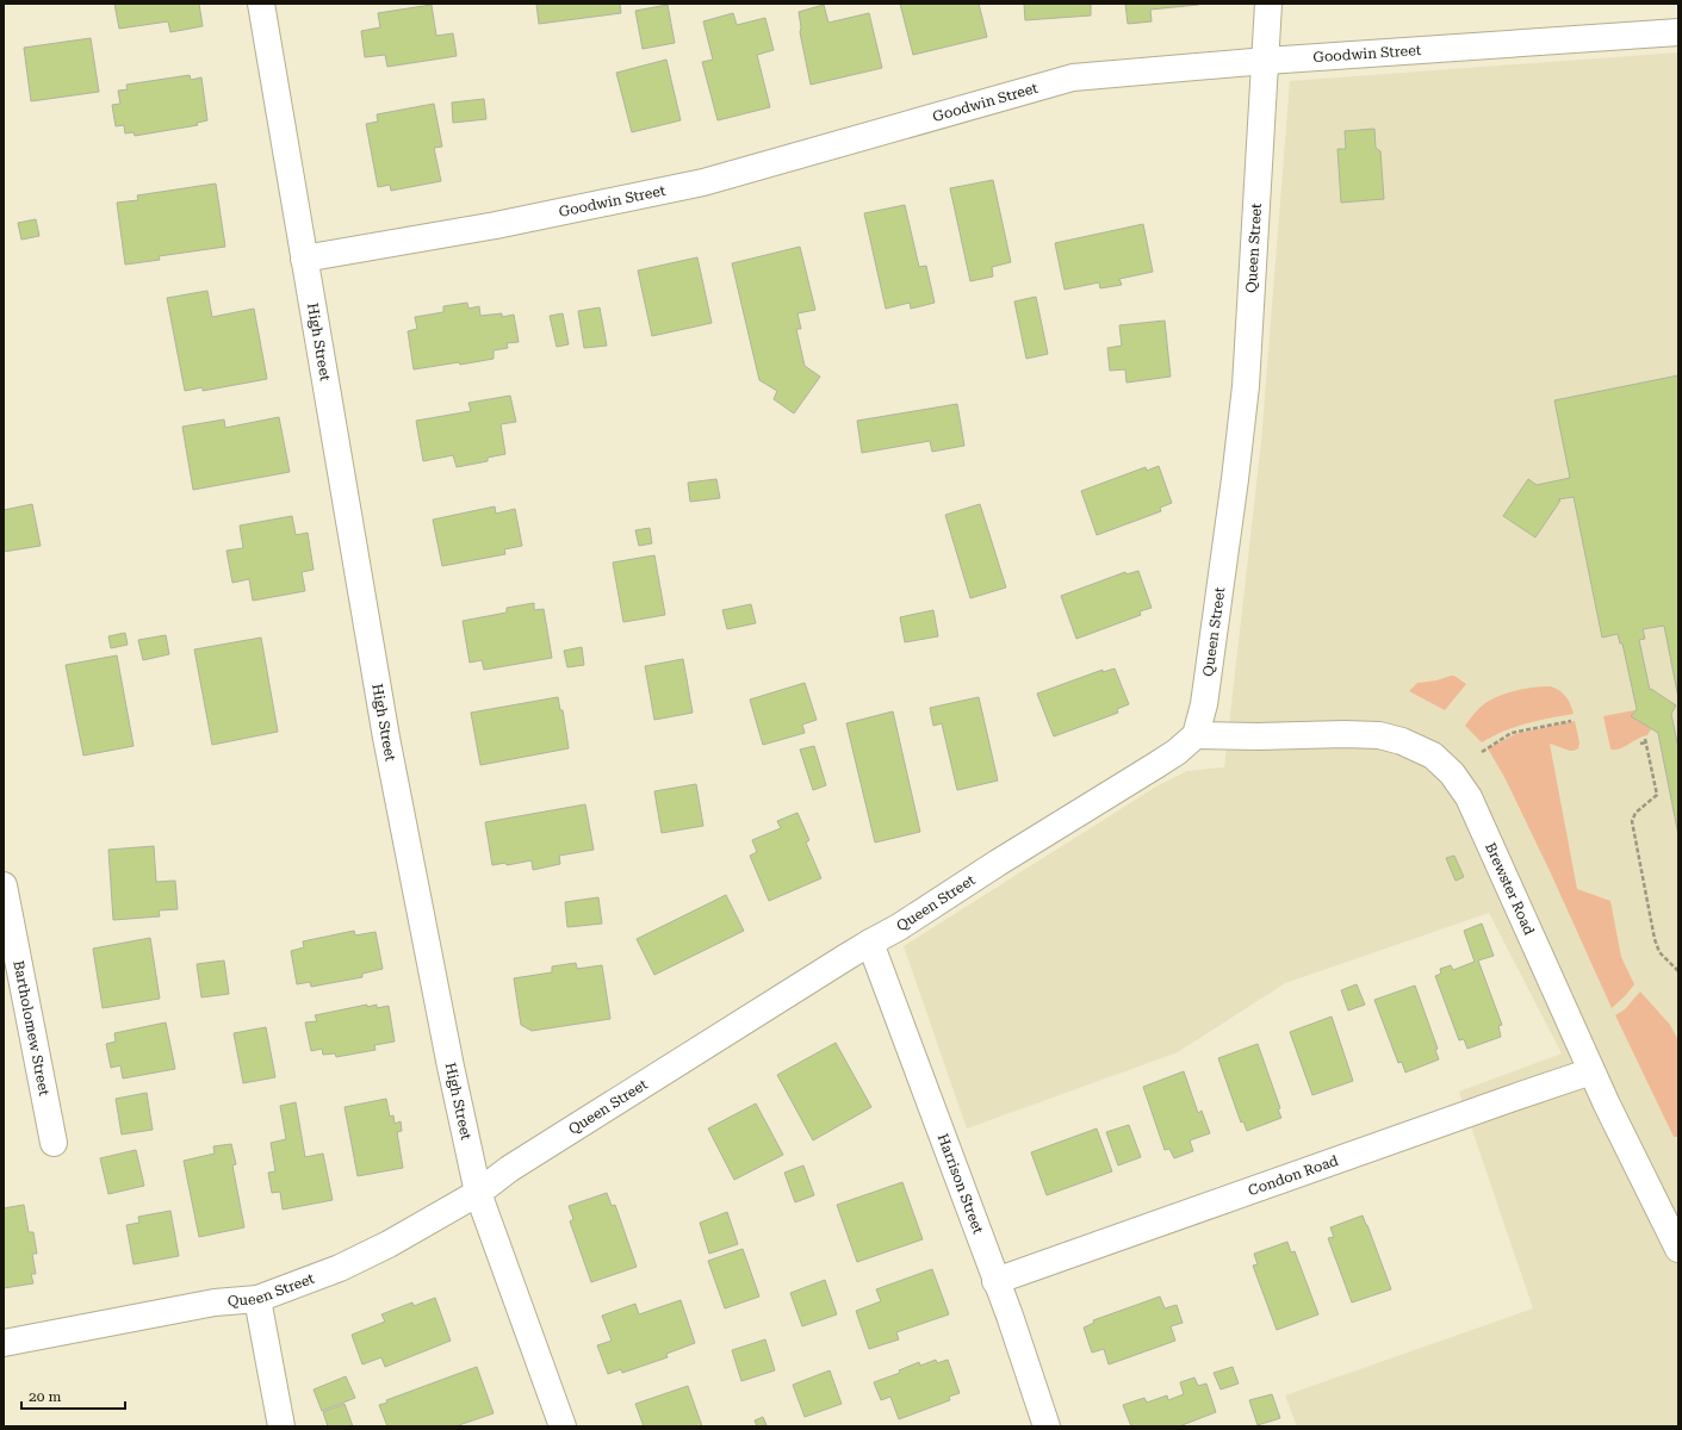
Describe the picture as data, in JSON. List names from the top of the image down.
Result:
{
  "streets": {
    "street": [
      "Goodwin Street",
      "Queen Street",
      "High Street",
      "Brewster Road",
      "Bartholomew Street",
      "Condon Road",
      "Harrison Street"
    ]
  },
  "crossings": [
    ["Goodwin Street", "Queen Street"],
    ["Goodwin Street", "High Street"],
    ["Queen Street", "High Street"],
    ["Queen Street", "Brewster Road"],
    ["Queen Street", "Harrison Street"],
    ["Brewster Road", "Condon Road"],
    ["Condon Road", "Harrison Street"]
  ],
  "scale_bar": "20 m"
}
